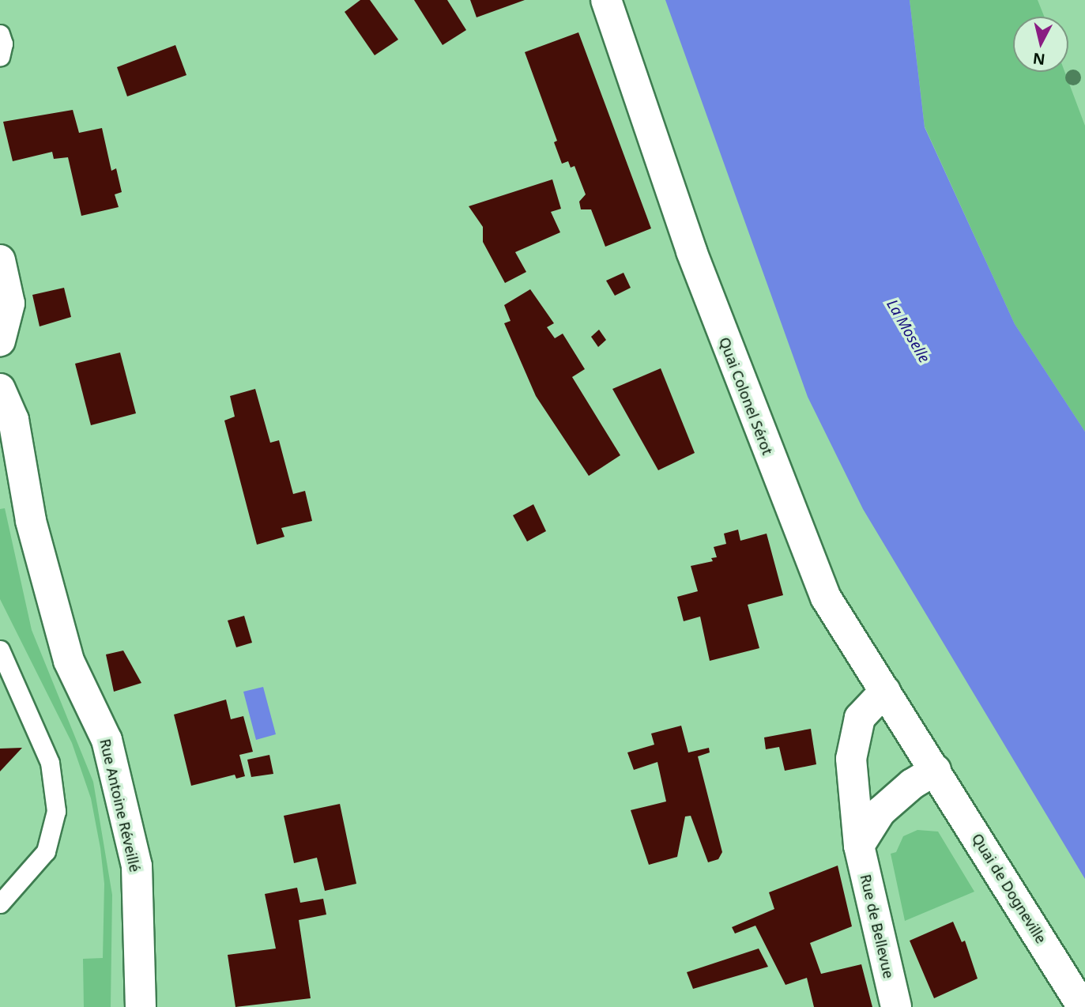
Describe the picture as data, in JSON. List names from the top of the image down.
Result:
{
  "streets": {
    "street": [
      "Quai Colonel Sérot",
      "Rue Antoine Réveillé",
      "Quai de Dogneville",
      "Rue de Bellevue"
    ]
  },
  "crossings": [
    ["Quai Colonel Sérot", "Quai de Dogneville"],
    ["Quai Colonel Sérot", "Rue de Bellevue"]
  ],
  "water": ["La Moselle"],
  "north": "bottom"
}
